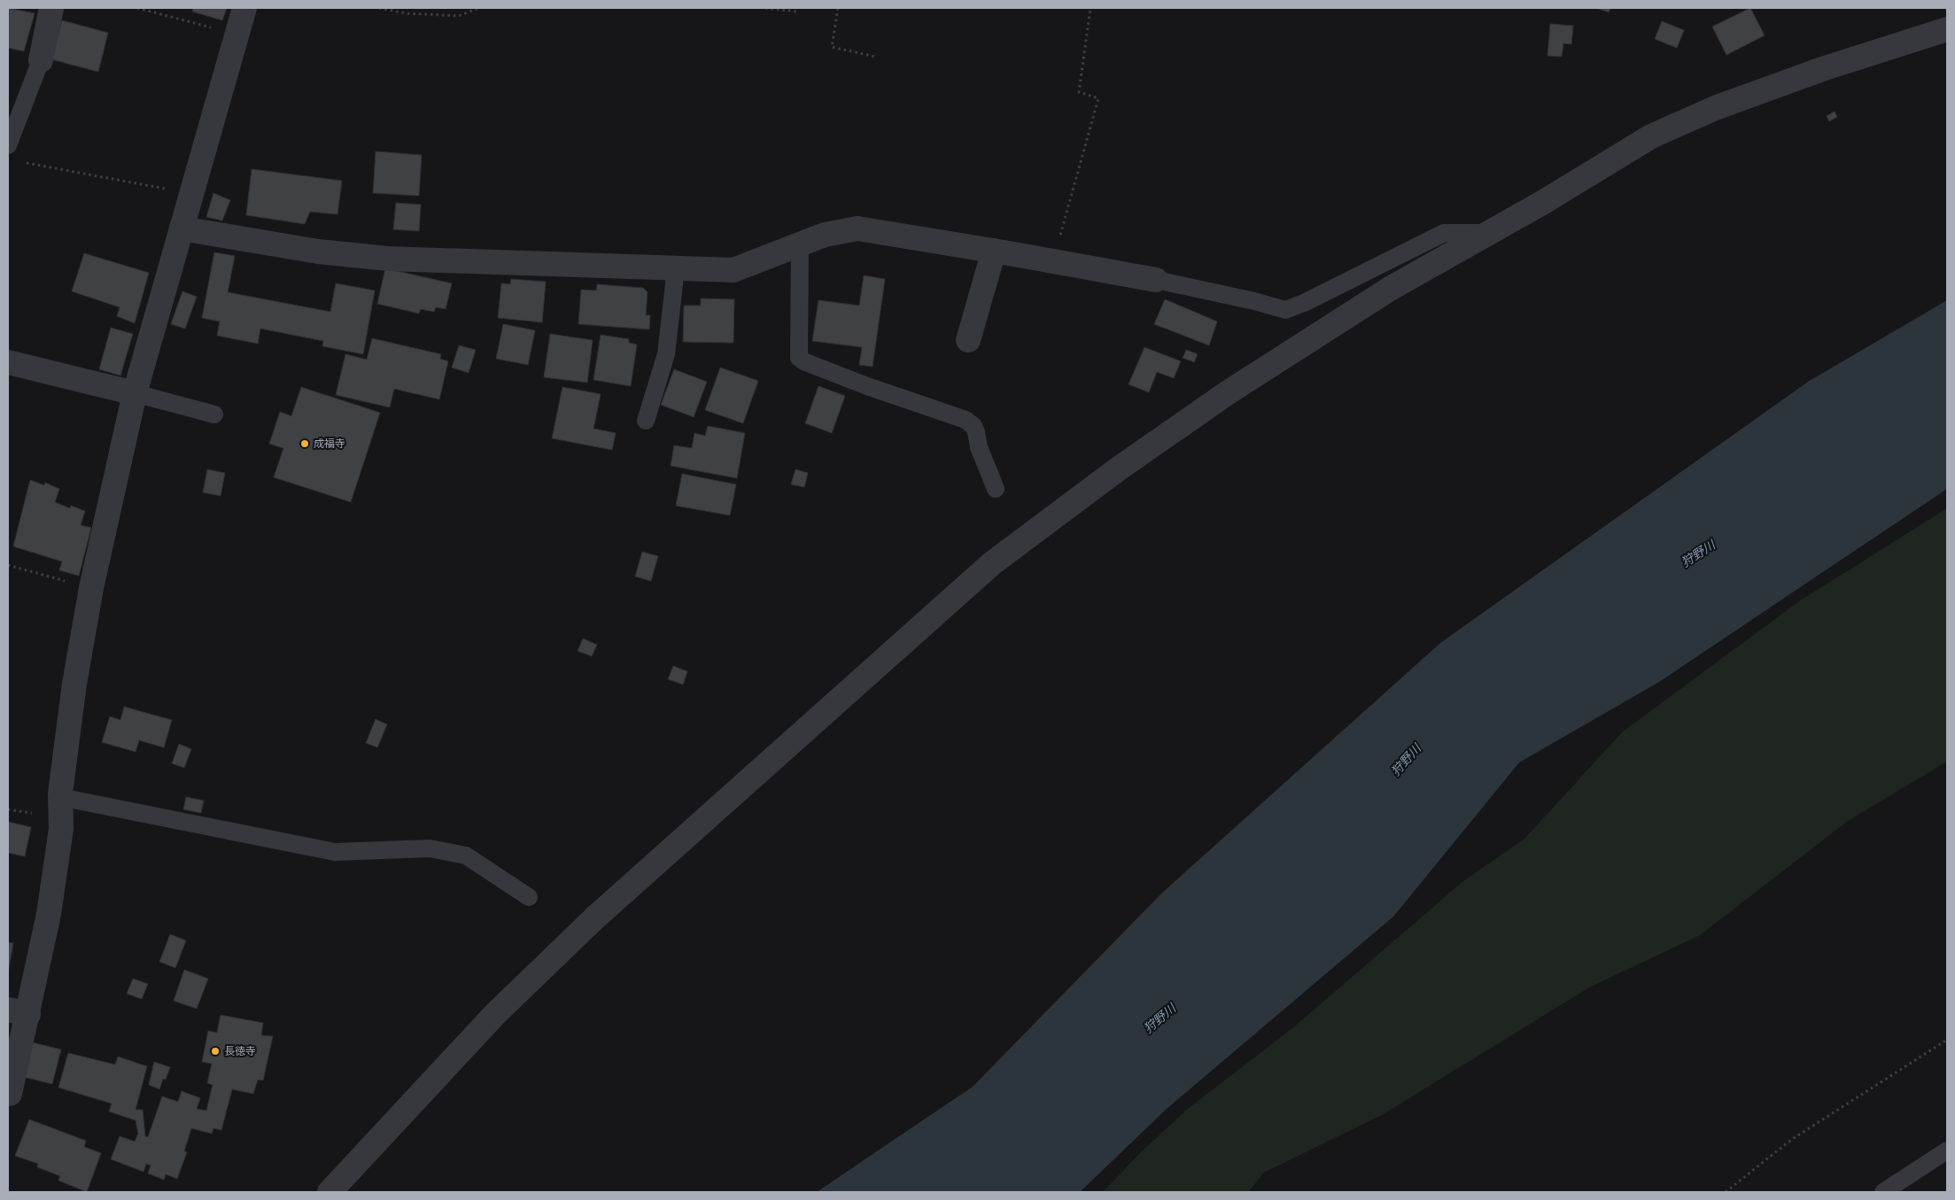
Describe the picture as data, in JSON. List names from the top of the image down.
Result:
{
  "water": ["狩野川"],
  "places": ["成福寺", "長徳寺"]
}
